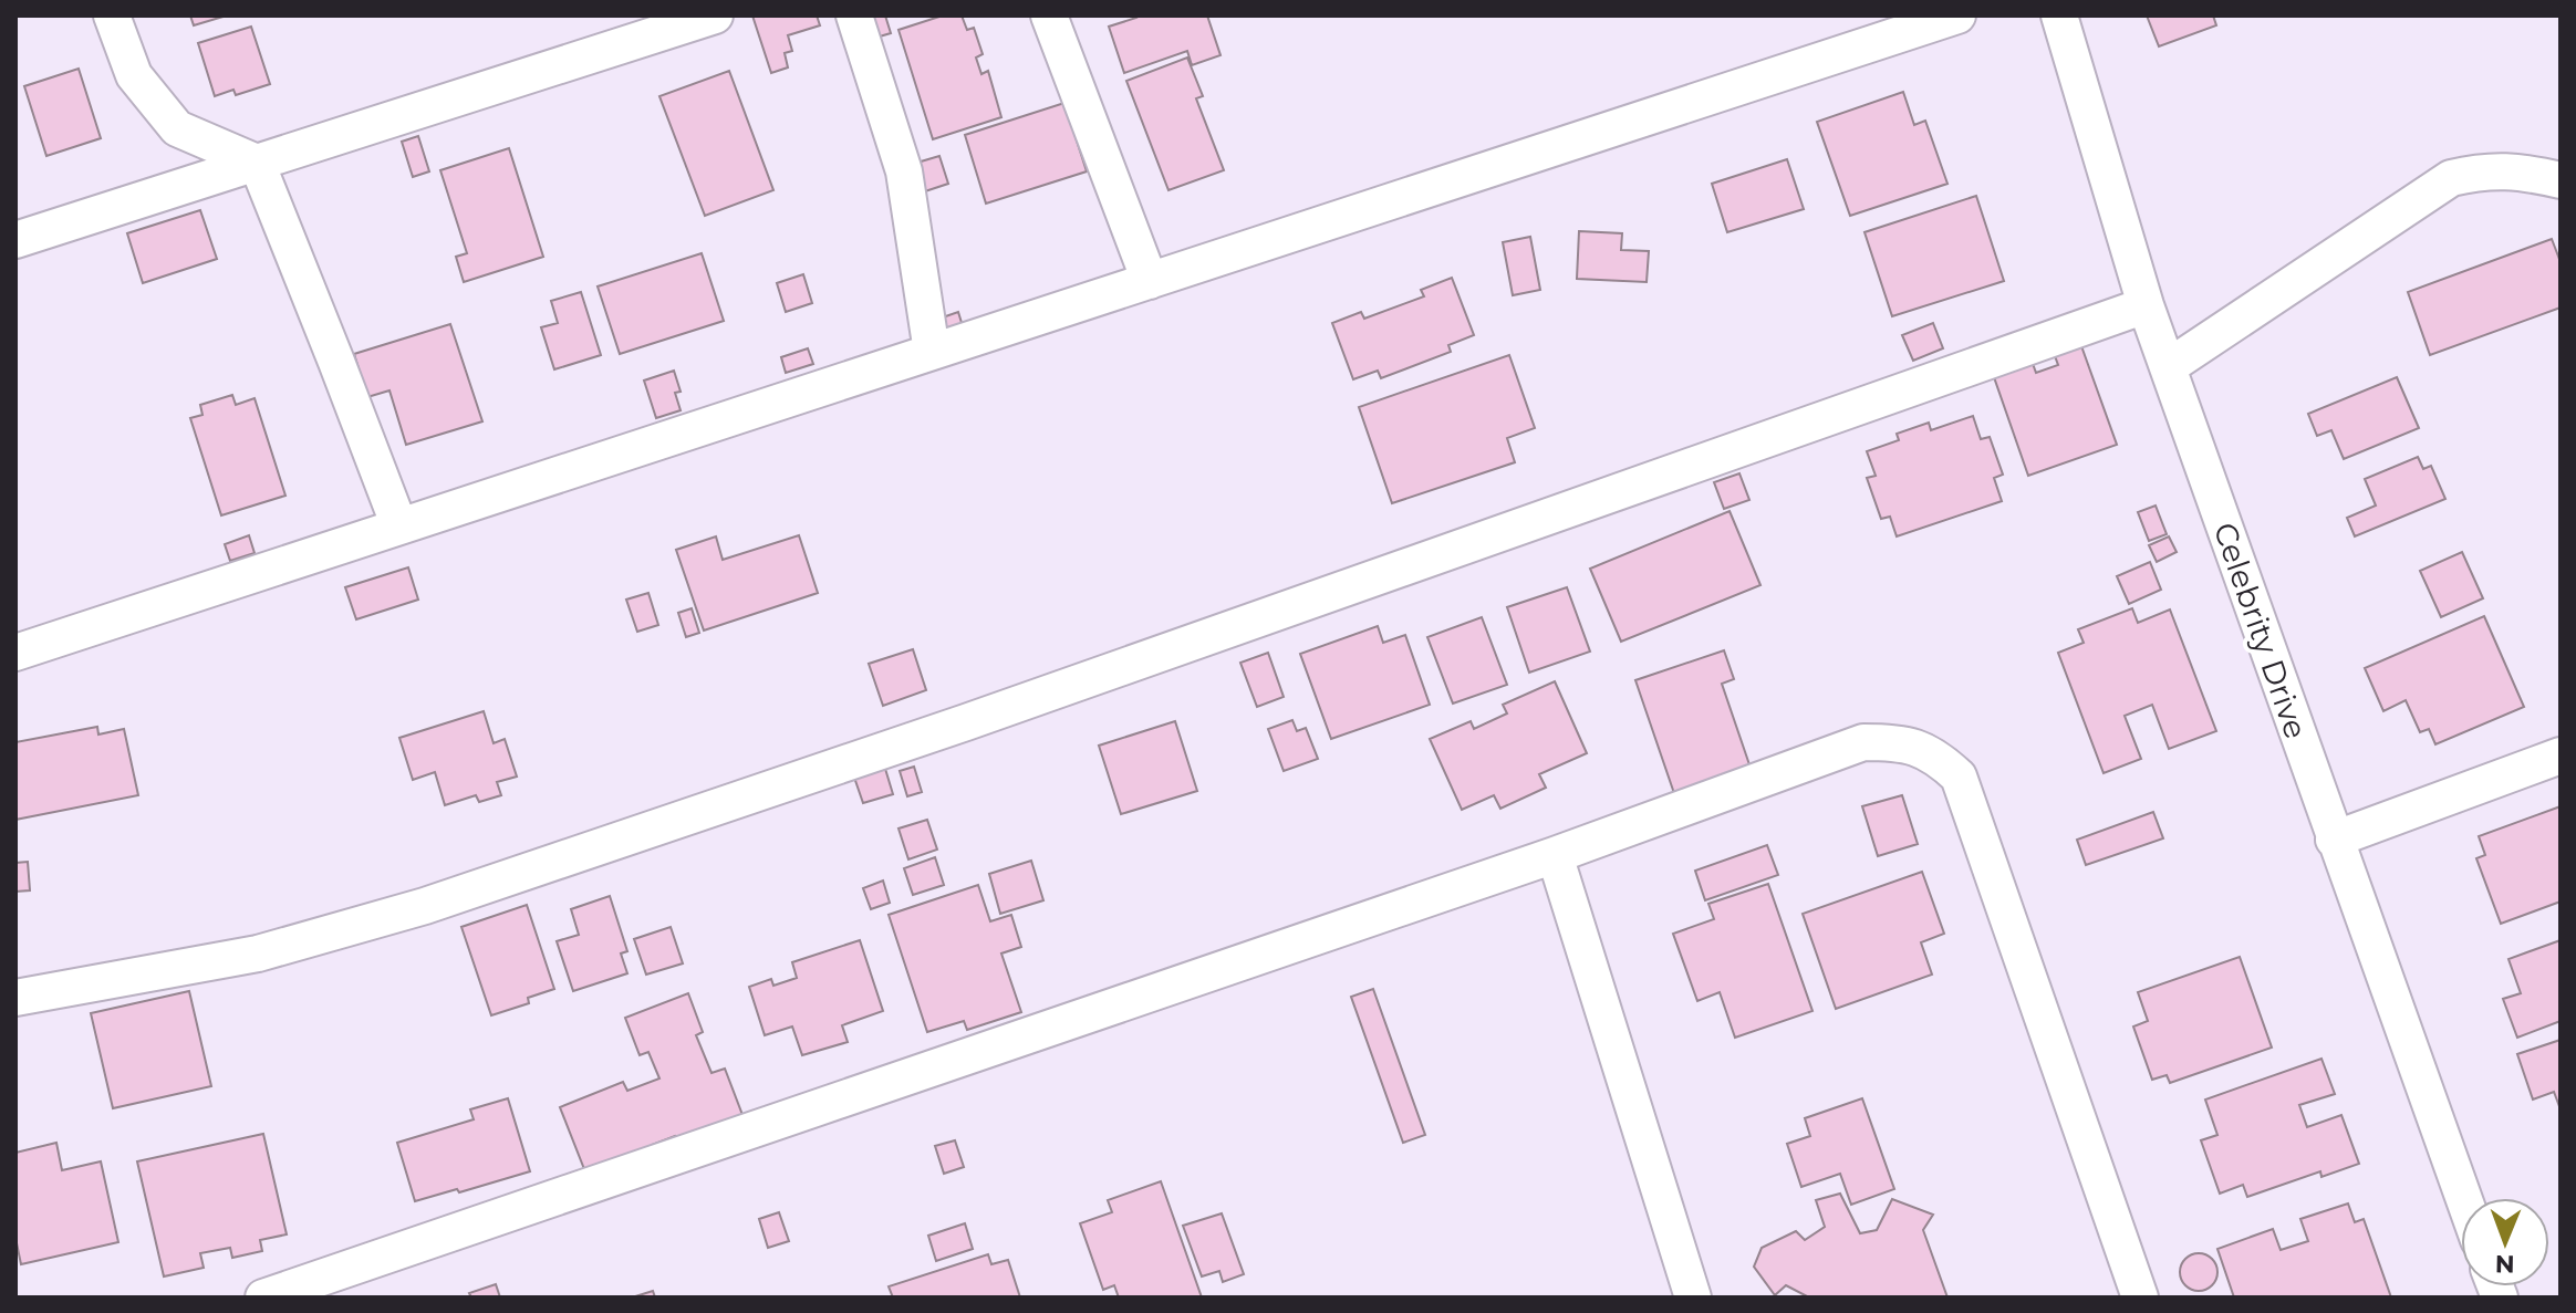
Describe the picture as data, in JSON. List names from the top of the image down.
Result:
{
  "streets": {
    "street": ["Celebrity Drive"]
  },
  "north": "bottom"
}
